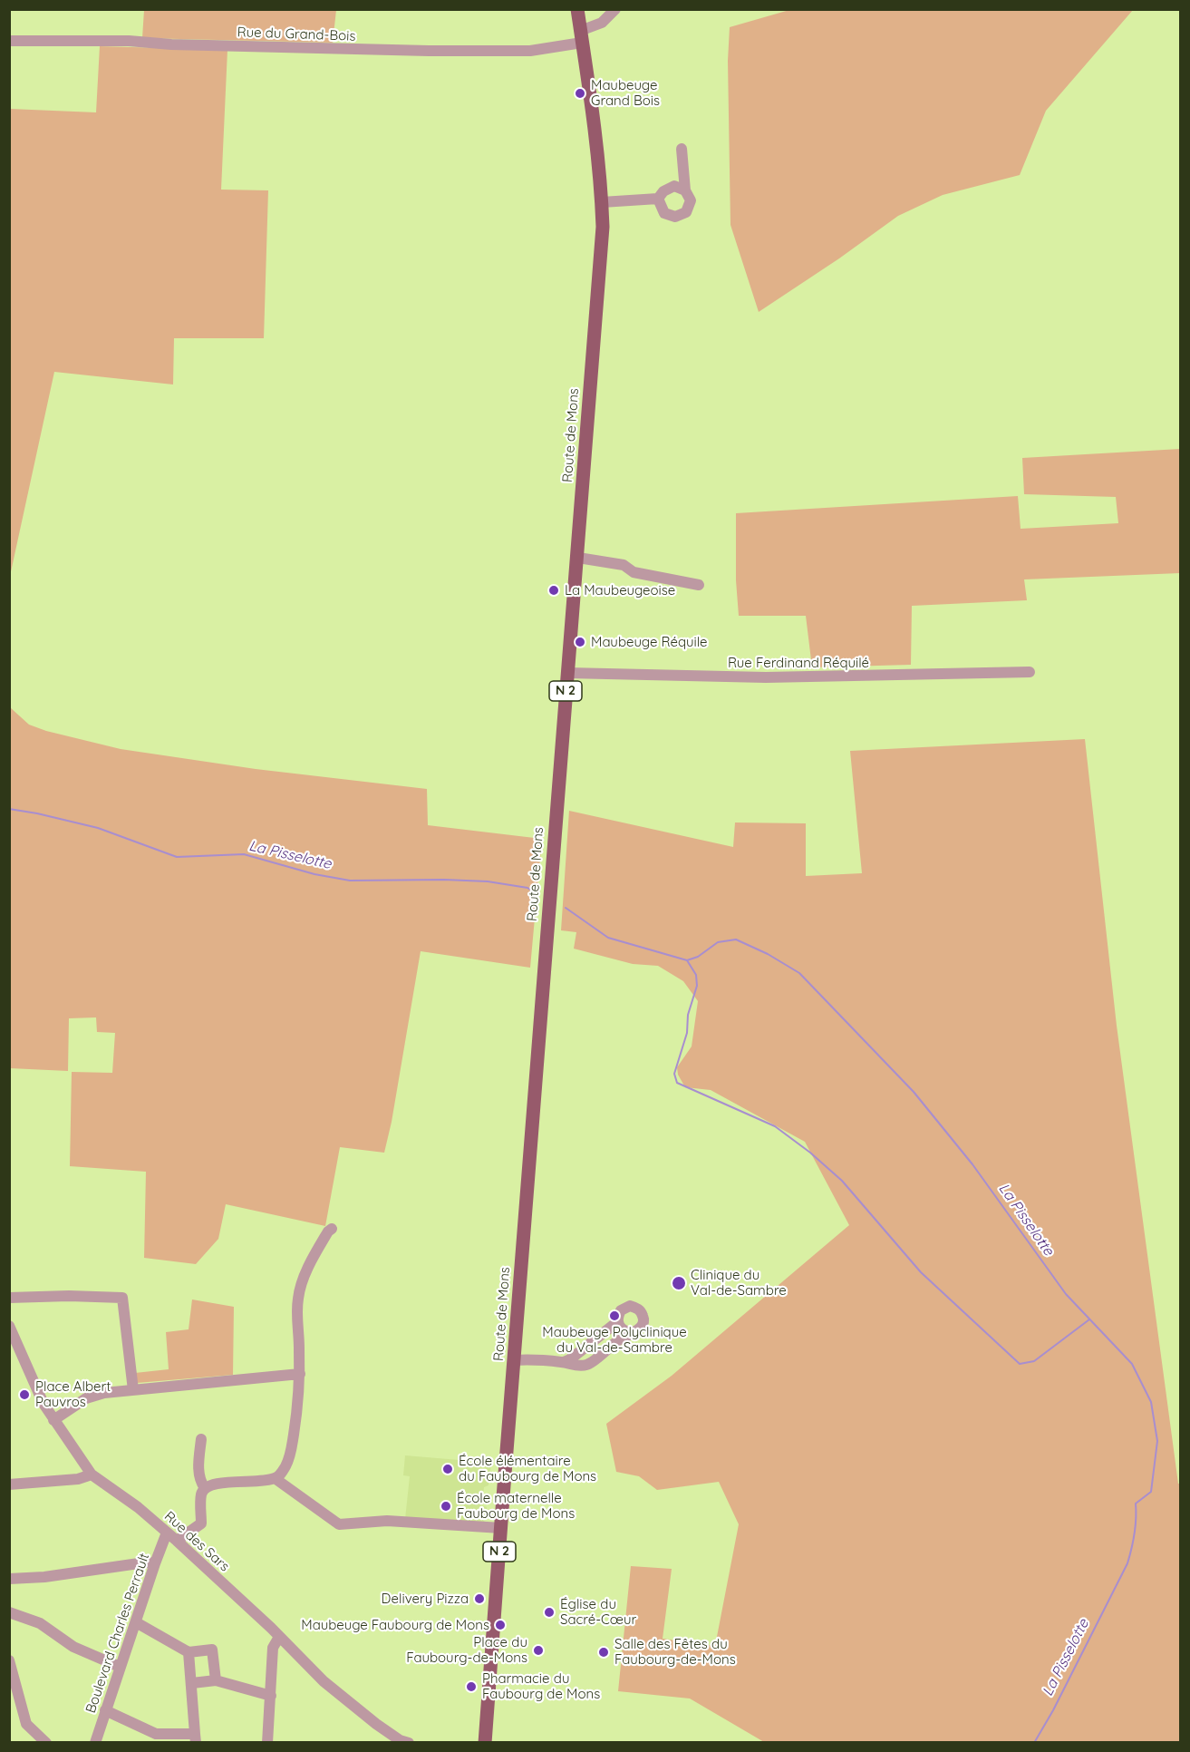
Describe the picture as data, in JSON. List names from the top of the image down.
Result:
{
  "streets": {
    "main road": ["Route de Mons", "N 2"],
    "street": [
      "Rue du Grand-Bois",
      "Rue Ferdinand Réquilé",
      "Rue des Sars",
      "Boulevard Charles Perrault"
    ]
  },
  "crossings": [
    ["Rue du Grand-Bois", "Route de Mons"],
    ["Route de Mons", "Rue Ferdinand Réquilé"],
    ["Rue des Sars", "Boulevard Charles Perrault"]
  ],
  "water": ["La Pisselotte"],
  "places": [
    "Maubeuge Grand Bois",
    "La Maubeugeoise",
    "Maubeuge Réquile",
    "Clinique du Val-de-Sambre",
    "Maubeuge Polyclinique du Val-de-Sambre",
    "Place Albert Pauvros",
    "École élémentaire du Faubourg de Mons",
    "École maternelle Faubourg de Mons",
    "Delivery Pizza",
    "Église du Sacré-Cœur",
    "Maubeuge Faubourg de Mons",
    "Place du Faubourg-de-Mons",
    "Salle des Fêtes du Faubourg-de-Mons",
    "Pharmacie du Faubourg de Mons"
  ]
}
